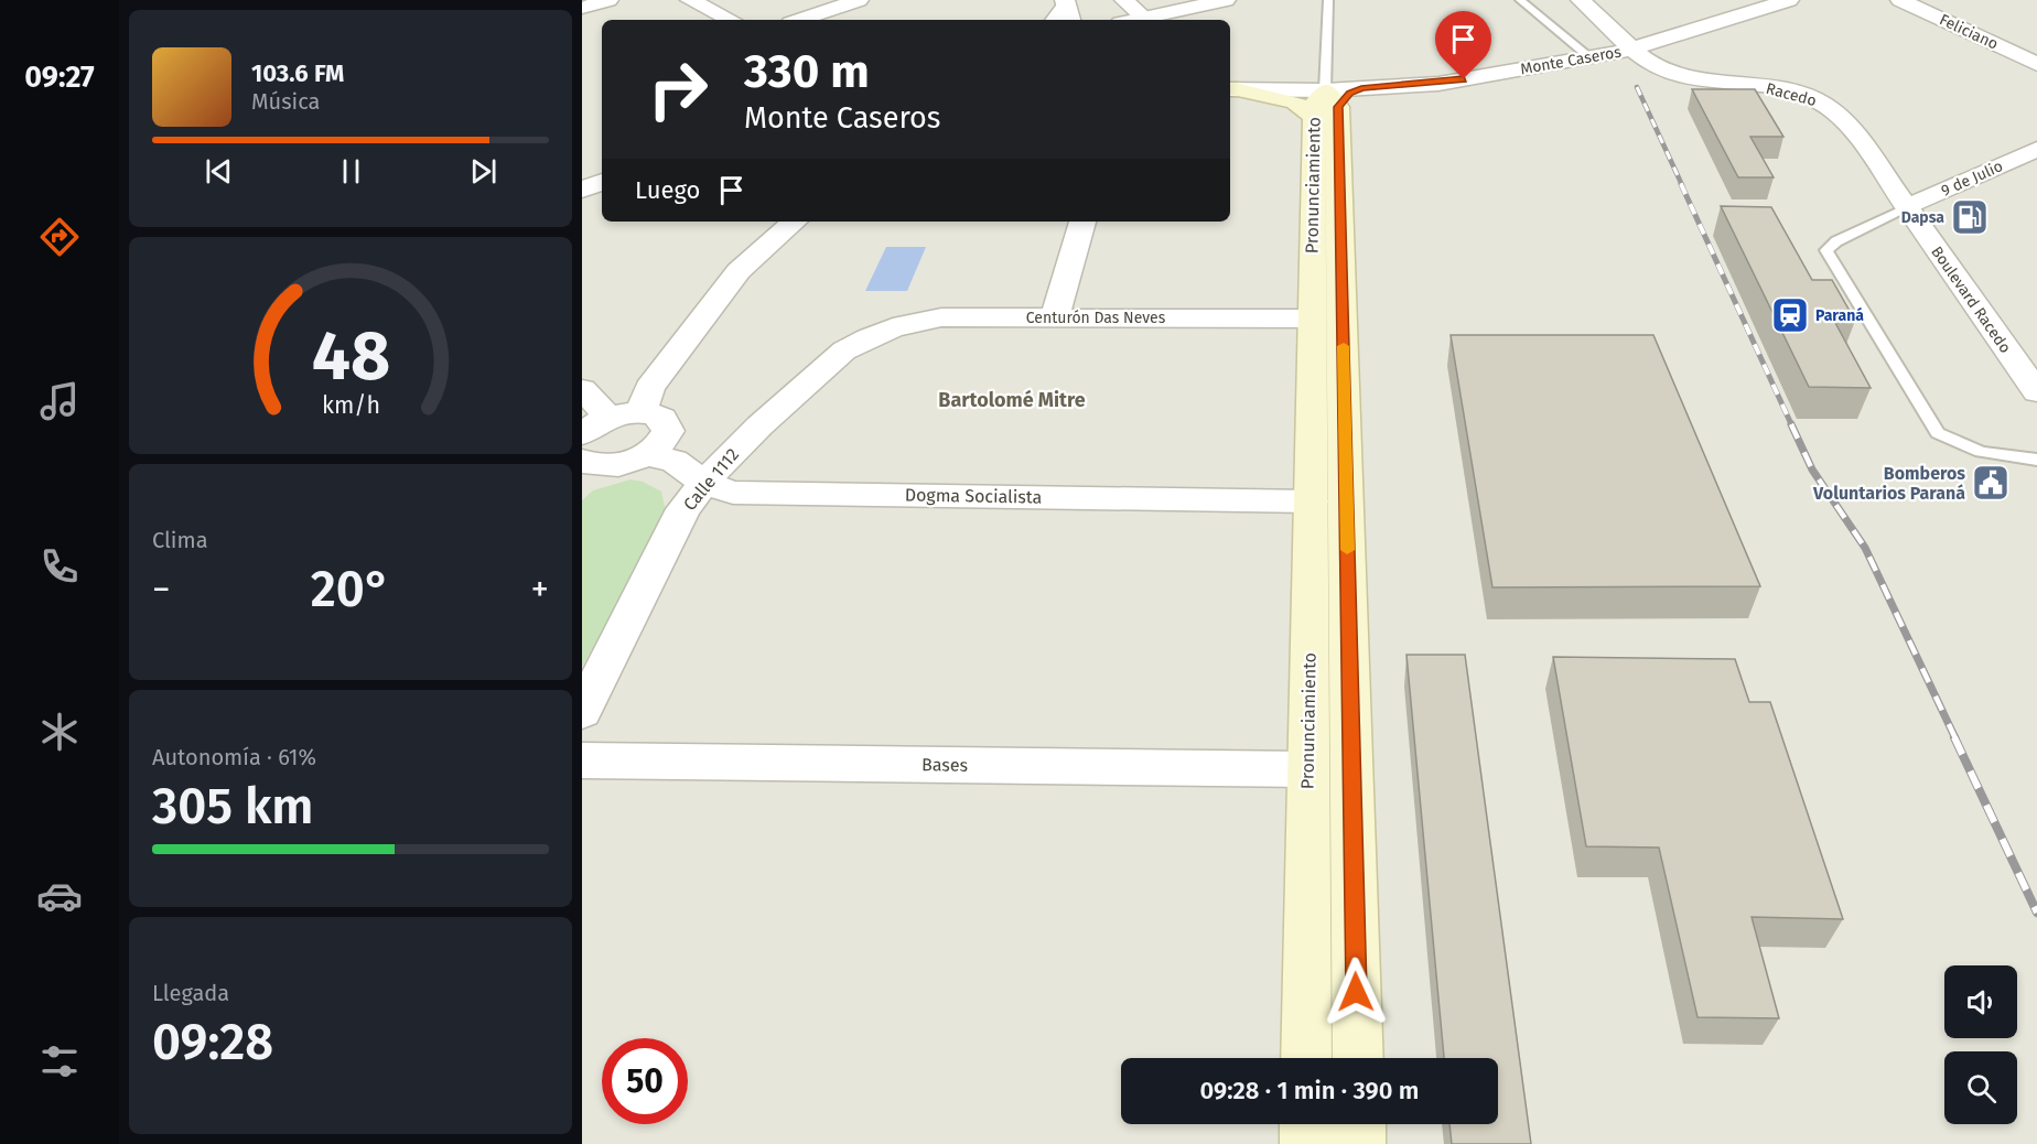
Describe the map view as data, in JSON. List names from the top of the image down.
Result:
{
  "streets": {
    "main road": ["Pronunciamiento"],
    "street": [
      "Feliciano",
      "Monte Caseros",
      "Racedo",
      "9 de Julio",
      "Boulevard Racedo",
      "Centurón Das Neves",
      "Calle 1112",
      "Dogma Socialista",
      "Bases"
    ]
  },
  "crossings": [
    ["Monte Caseros", "Racedo"],
    ["Monte Caseros", "Pronunciamiento"],
    ["Racedo", "9 de Julio"],
    ["Racedo", "Boulevard Racedo"],
    ["9 de Julio", "Boulevard Racedo"],
    ["Pronunciamiento", "Centurón Das Neves"],
    ["Pronunciamiento", "Dogma Socialista"],
    ["Pronunciamiento", "Bases"],
    ["Centurón Das Neves", "Calle 1112"],
    ["Calle 1112", "Dogma Socialista"]
  ],
  "districts": ["Bartolomé Mitre"],
  "places": {
    "fuel station": ["Dapsa"],
    "station": ["Paraná"],
    "public building": ["Bomberos Voluntarios Paraná"]
  },
  "page": {
    "tabs": "09:27",
    "turn": ["330 m", "Monte Caseros"],
    "song": ["103.6 FM", "Música"],
    "then": "Luego",
    "tile": [
      "Clima",
      ["Autonomía · 61%", "305 km"],
      ["Llegada", "09:28"]
    ],
    "heat": ["−", "20°", "+"],
    "limit": "50",
    "trip": "09:28 · 1 min · 390 m",
    "gauge": ["48", "km/h"]
  }
}
